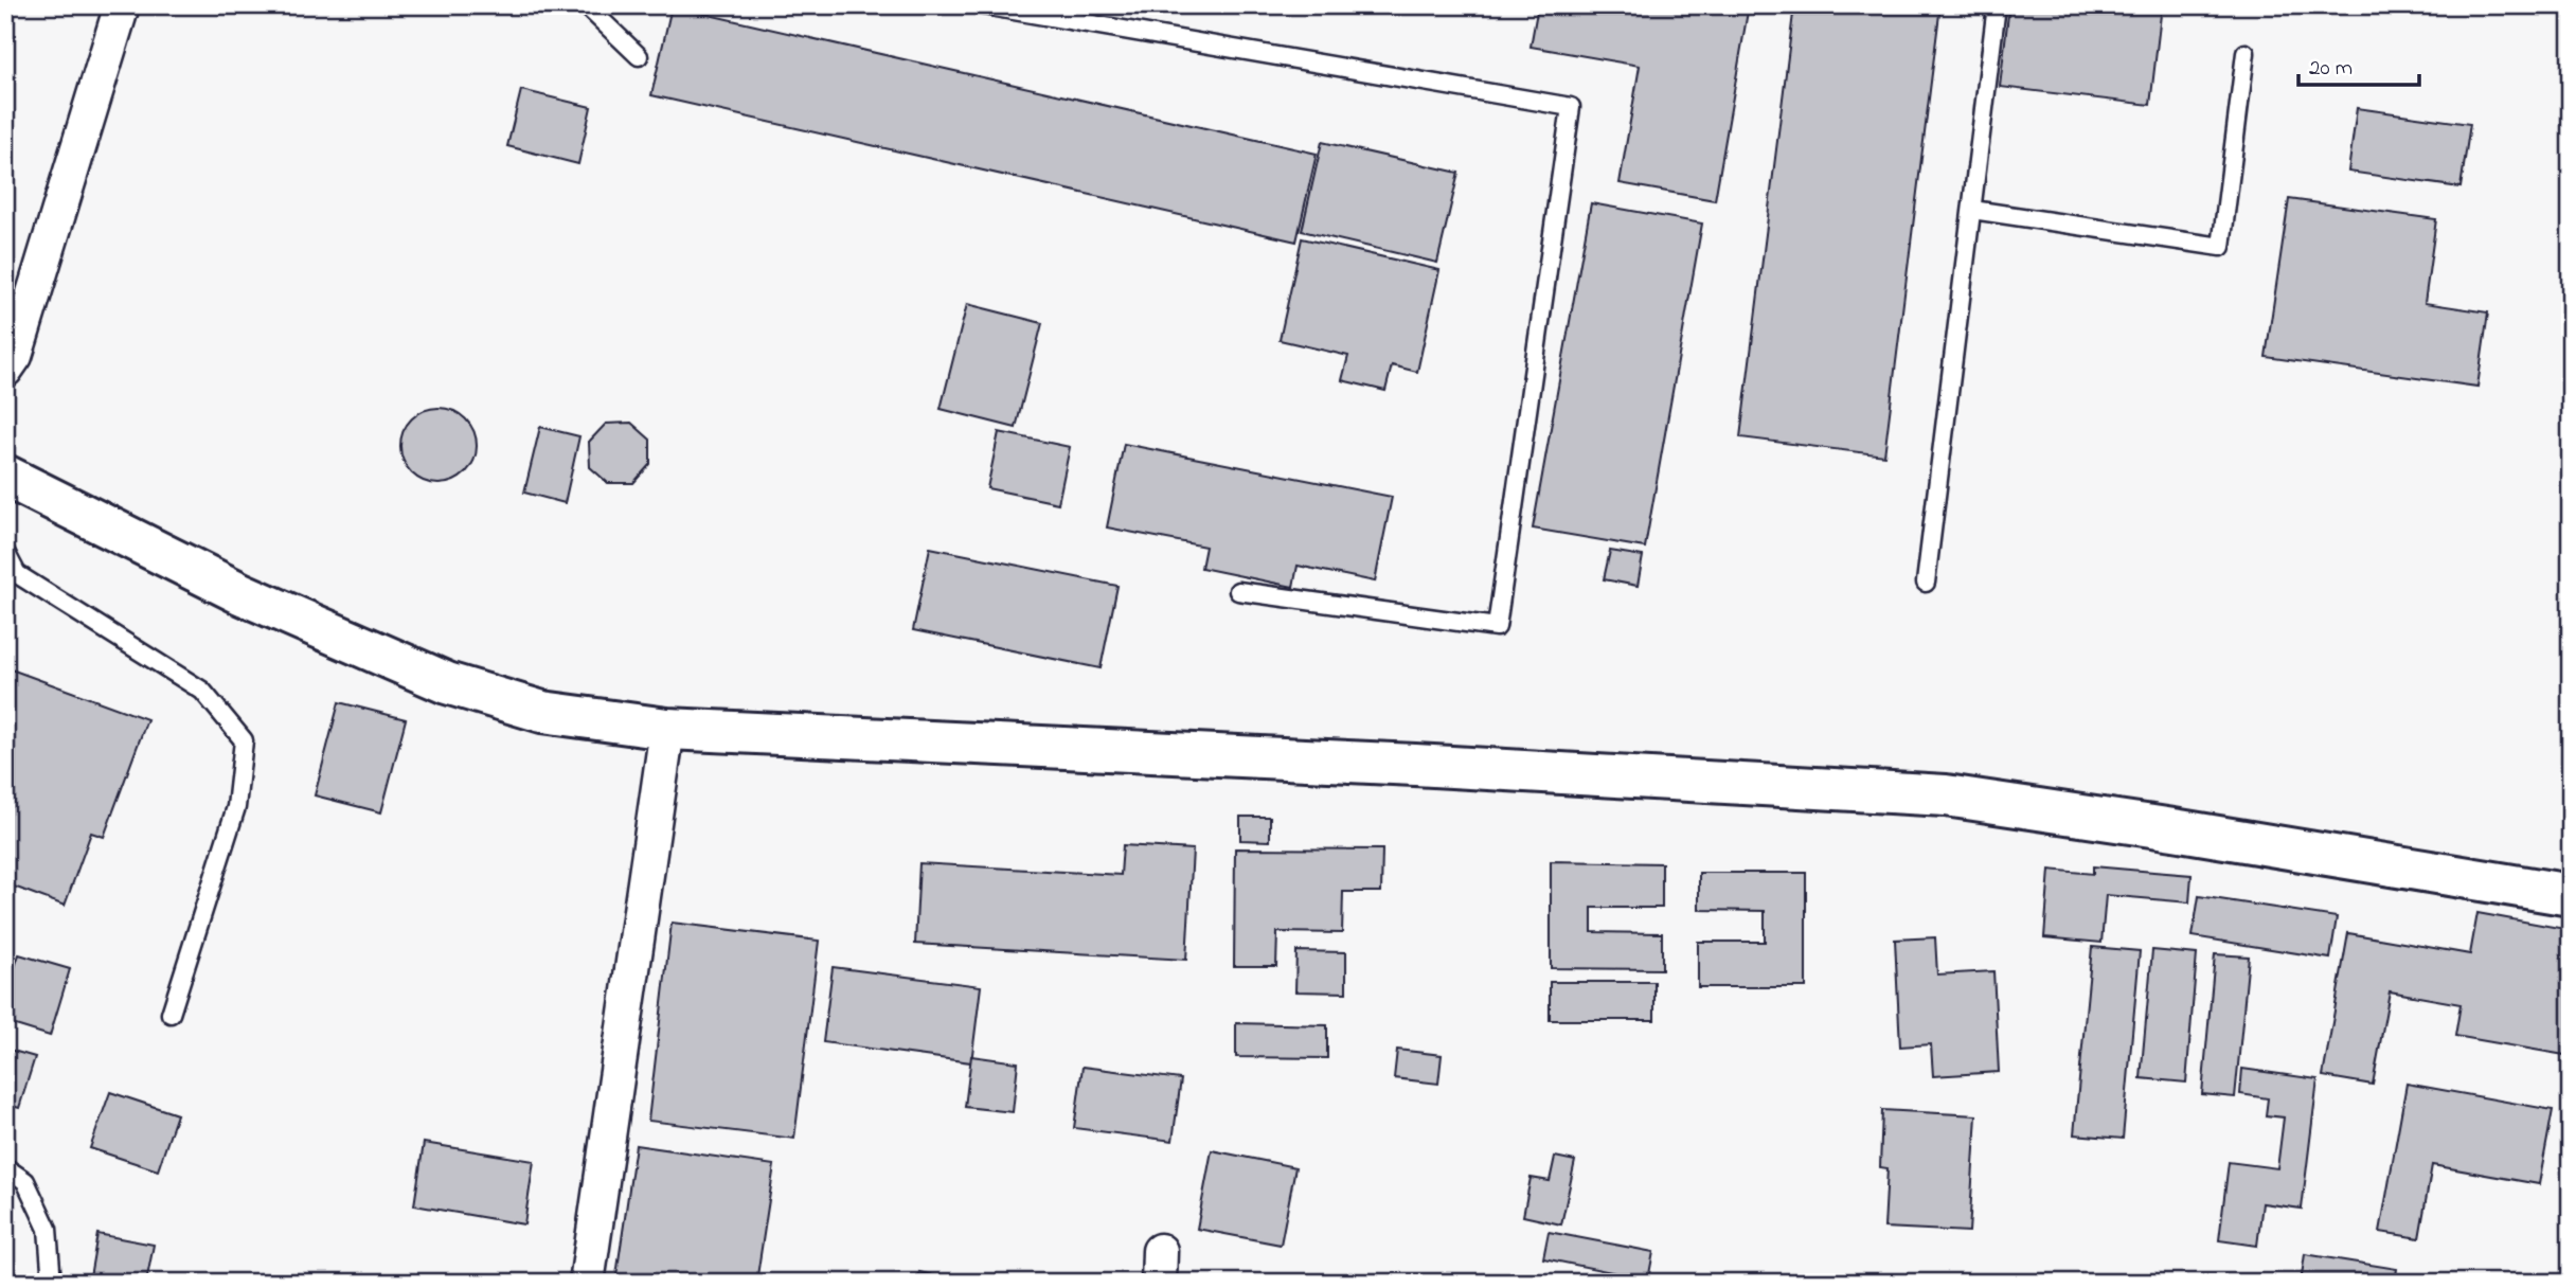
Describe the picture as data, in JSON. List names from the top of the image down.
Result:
{
  "scale_bar": "20 m"
}
